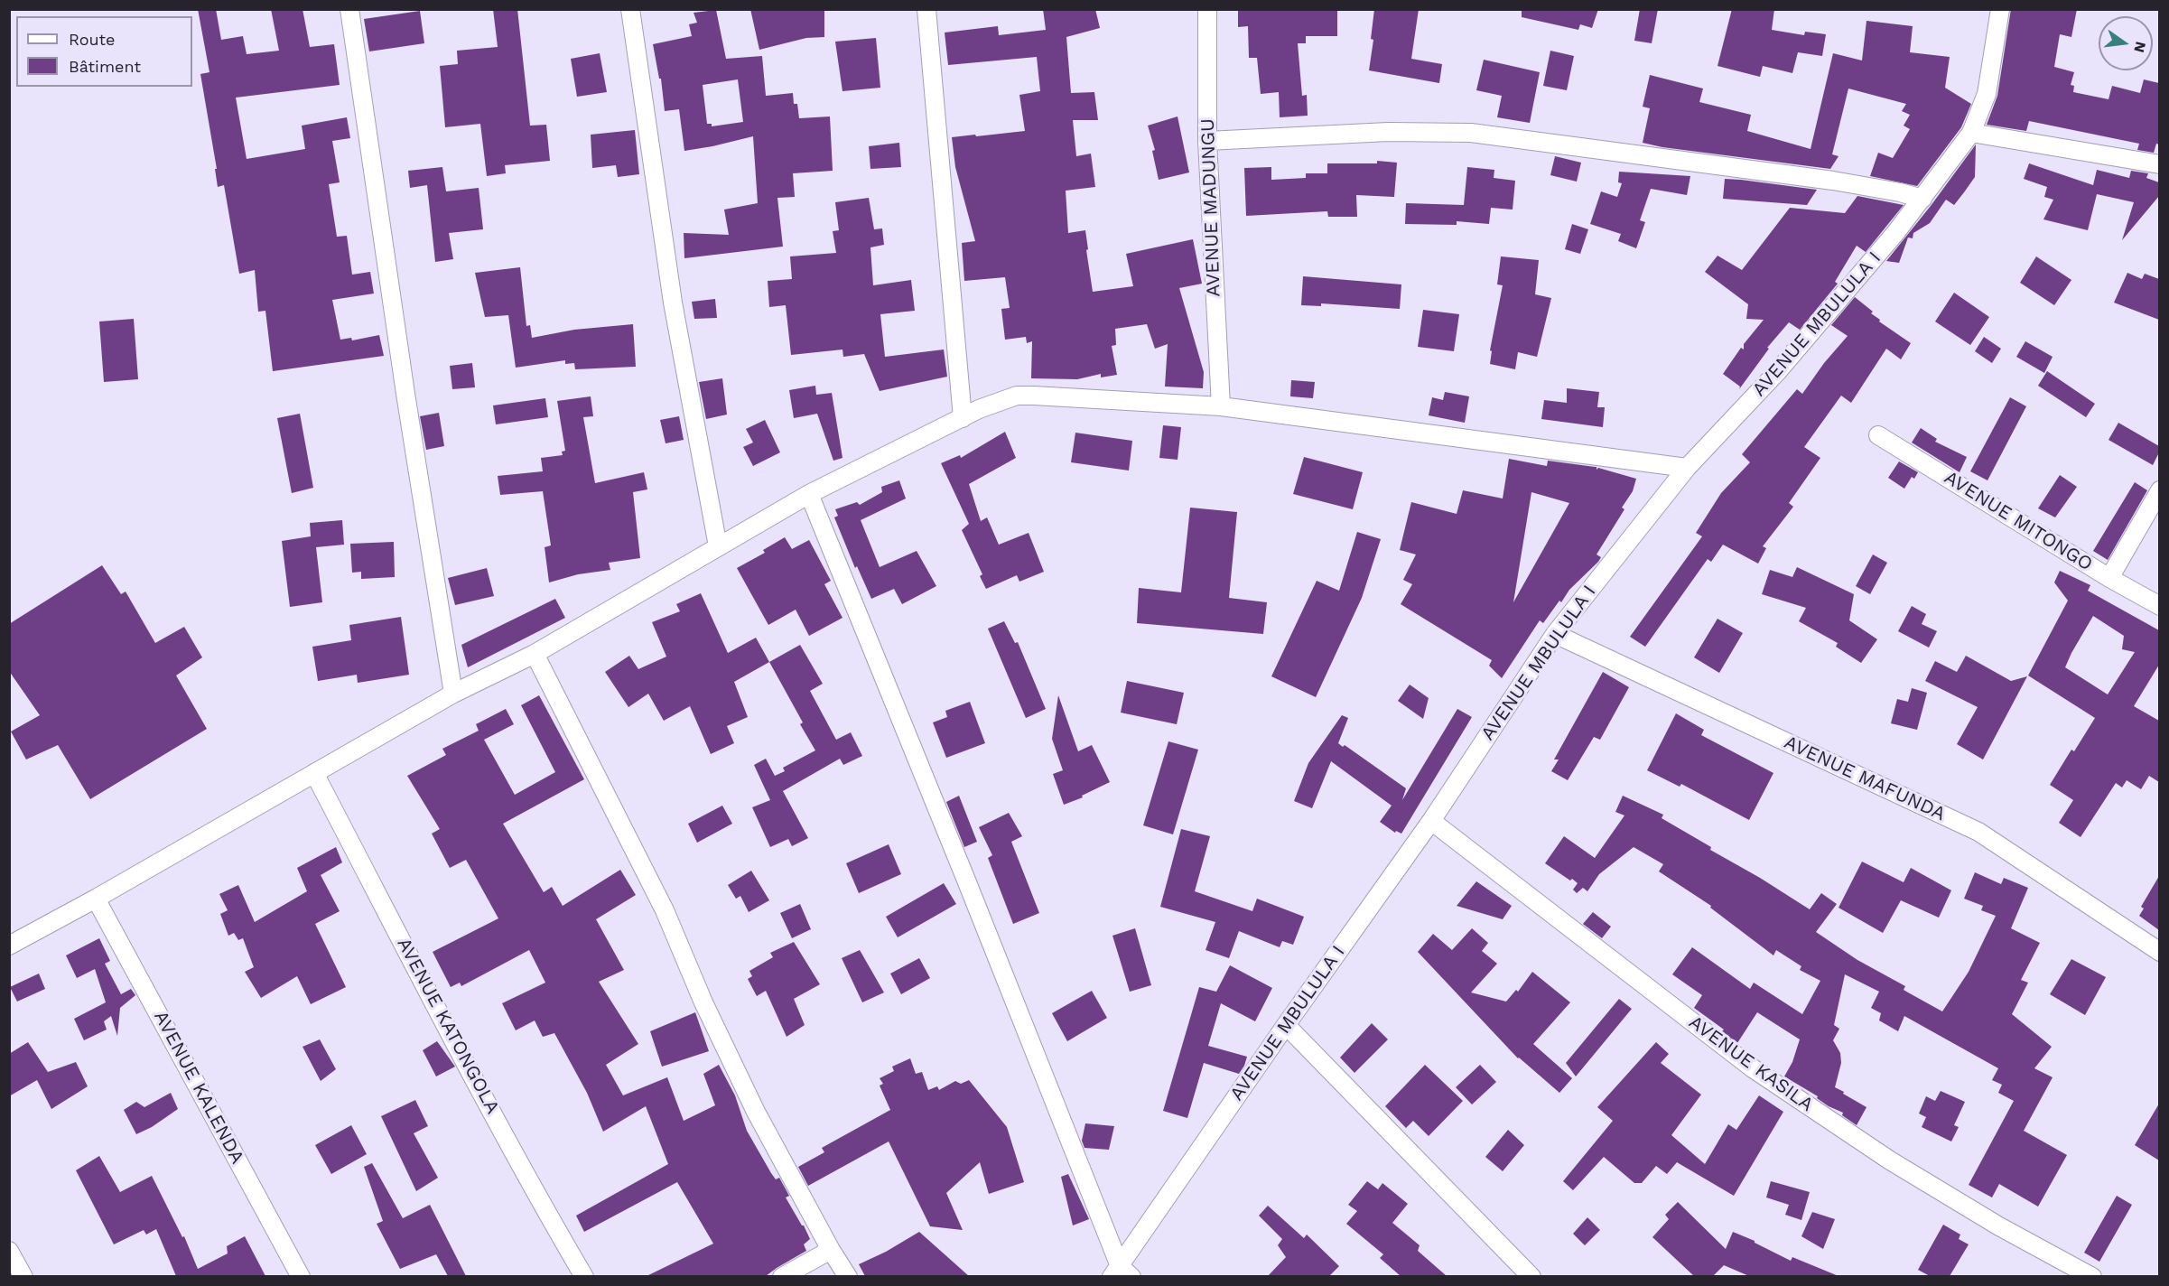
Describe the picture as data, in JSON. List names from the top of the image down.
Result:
{
  "streets": {
    "street": [
      "AVENUE MADUNGU",
      "AVENUE MBULULA I",
      "AVENUE MITONGO",
      "AVENUE MAFUNDA",
      "AVENUE KATONGOLA",
      "AVENUE KASILA",
      "AVENUE KALENDA"
    ]
  },
  "crossings": [
    ["AVENUE MBULULA I", "AVENUE MAFUNDA"],
    ["AVENUE MBULULA I", "AVENUE KASILA"]
  ],
  "legend": ["Route", "Bâtiment"],
  "north": "right"
}
